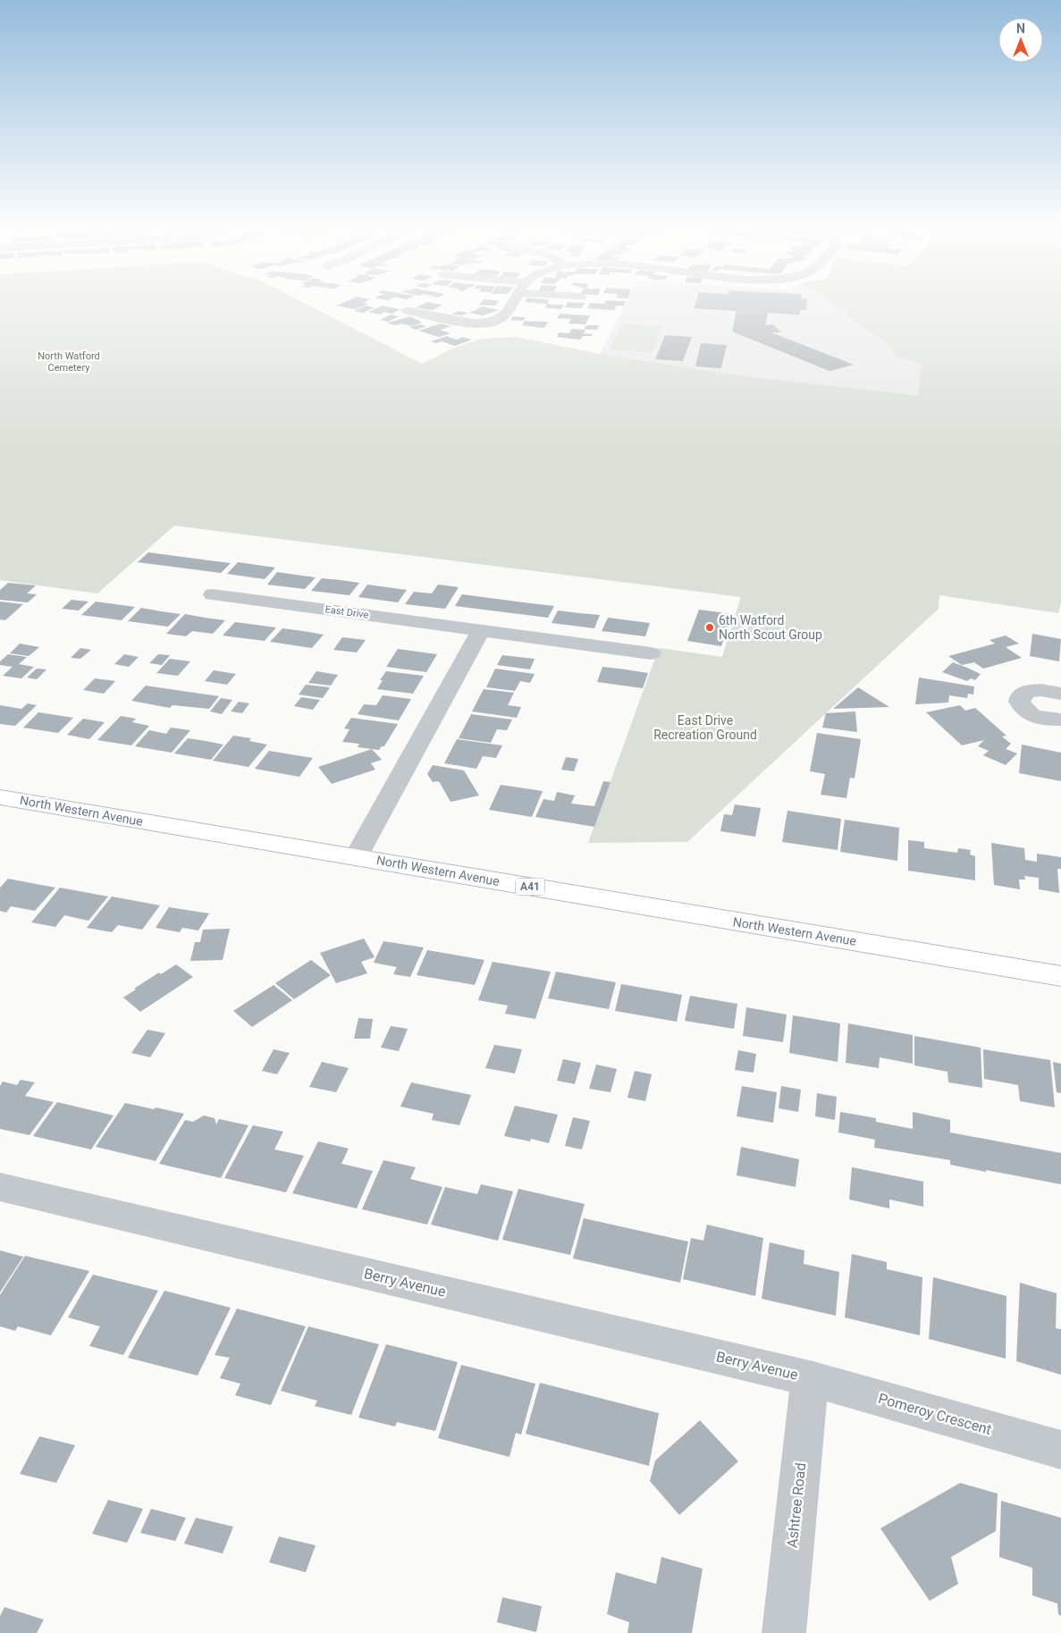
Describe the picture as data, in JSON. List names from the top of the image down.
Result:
{
  "streets": {
    "highway": ["North Western Avenue", "A41"],
    "street": [
      "East Drive",
      "Berry Avenue",
      "Pomeroy Crescent",
      "Ashtree Road"
    ]
  },
  "crossings": [
    ["Berry Avenue", "Pomeroy Crescent"],
    ["Berry Avenue", "Ashtree Road"],
    ["Pomeroy Crescent", "Ashtree Road"]
  ],
  "parks": ["North Watford Cemetery", "East Drive Recreation Ground"],
  "places": ["6th Watford North Scout Group"],
  "north": "top"
}
